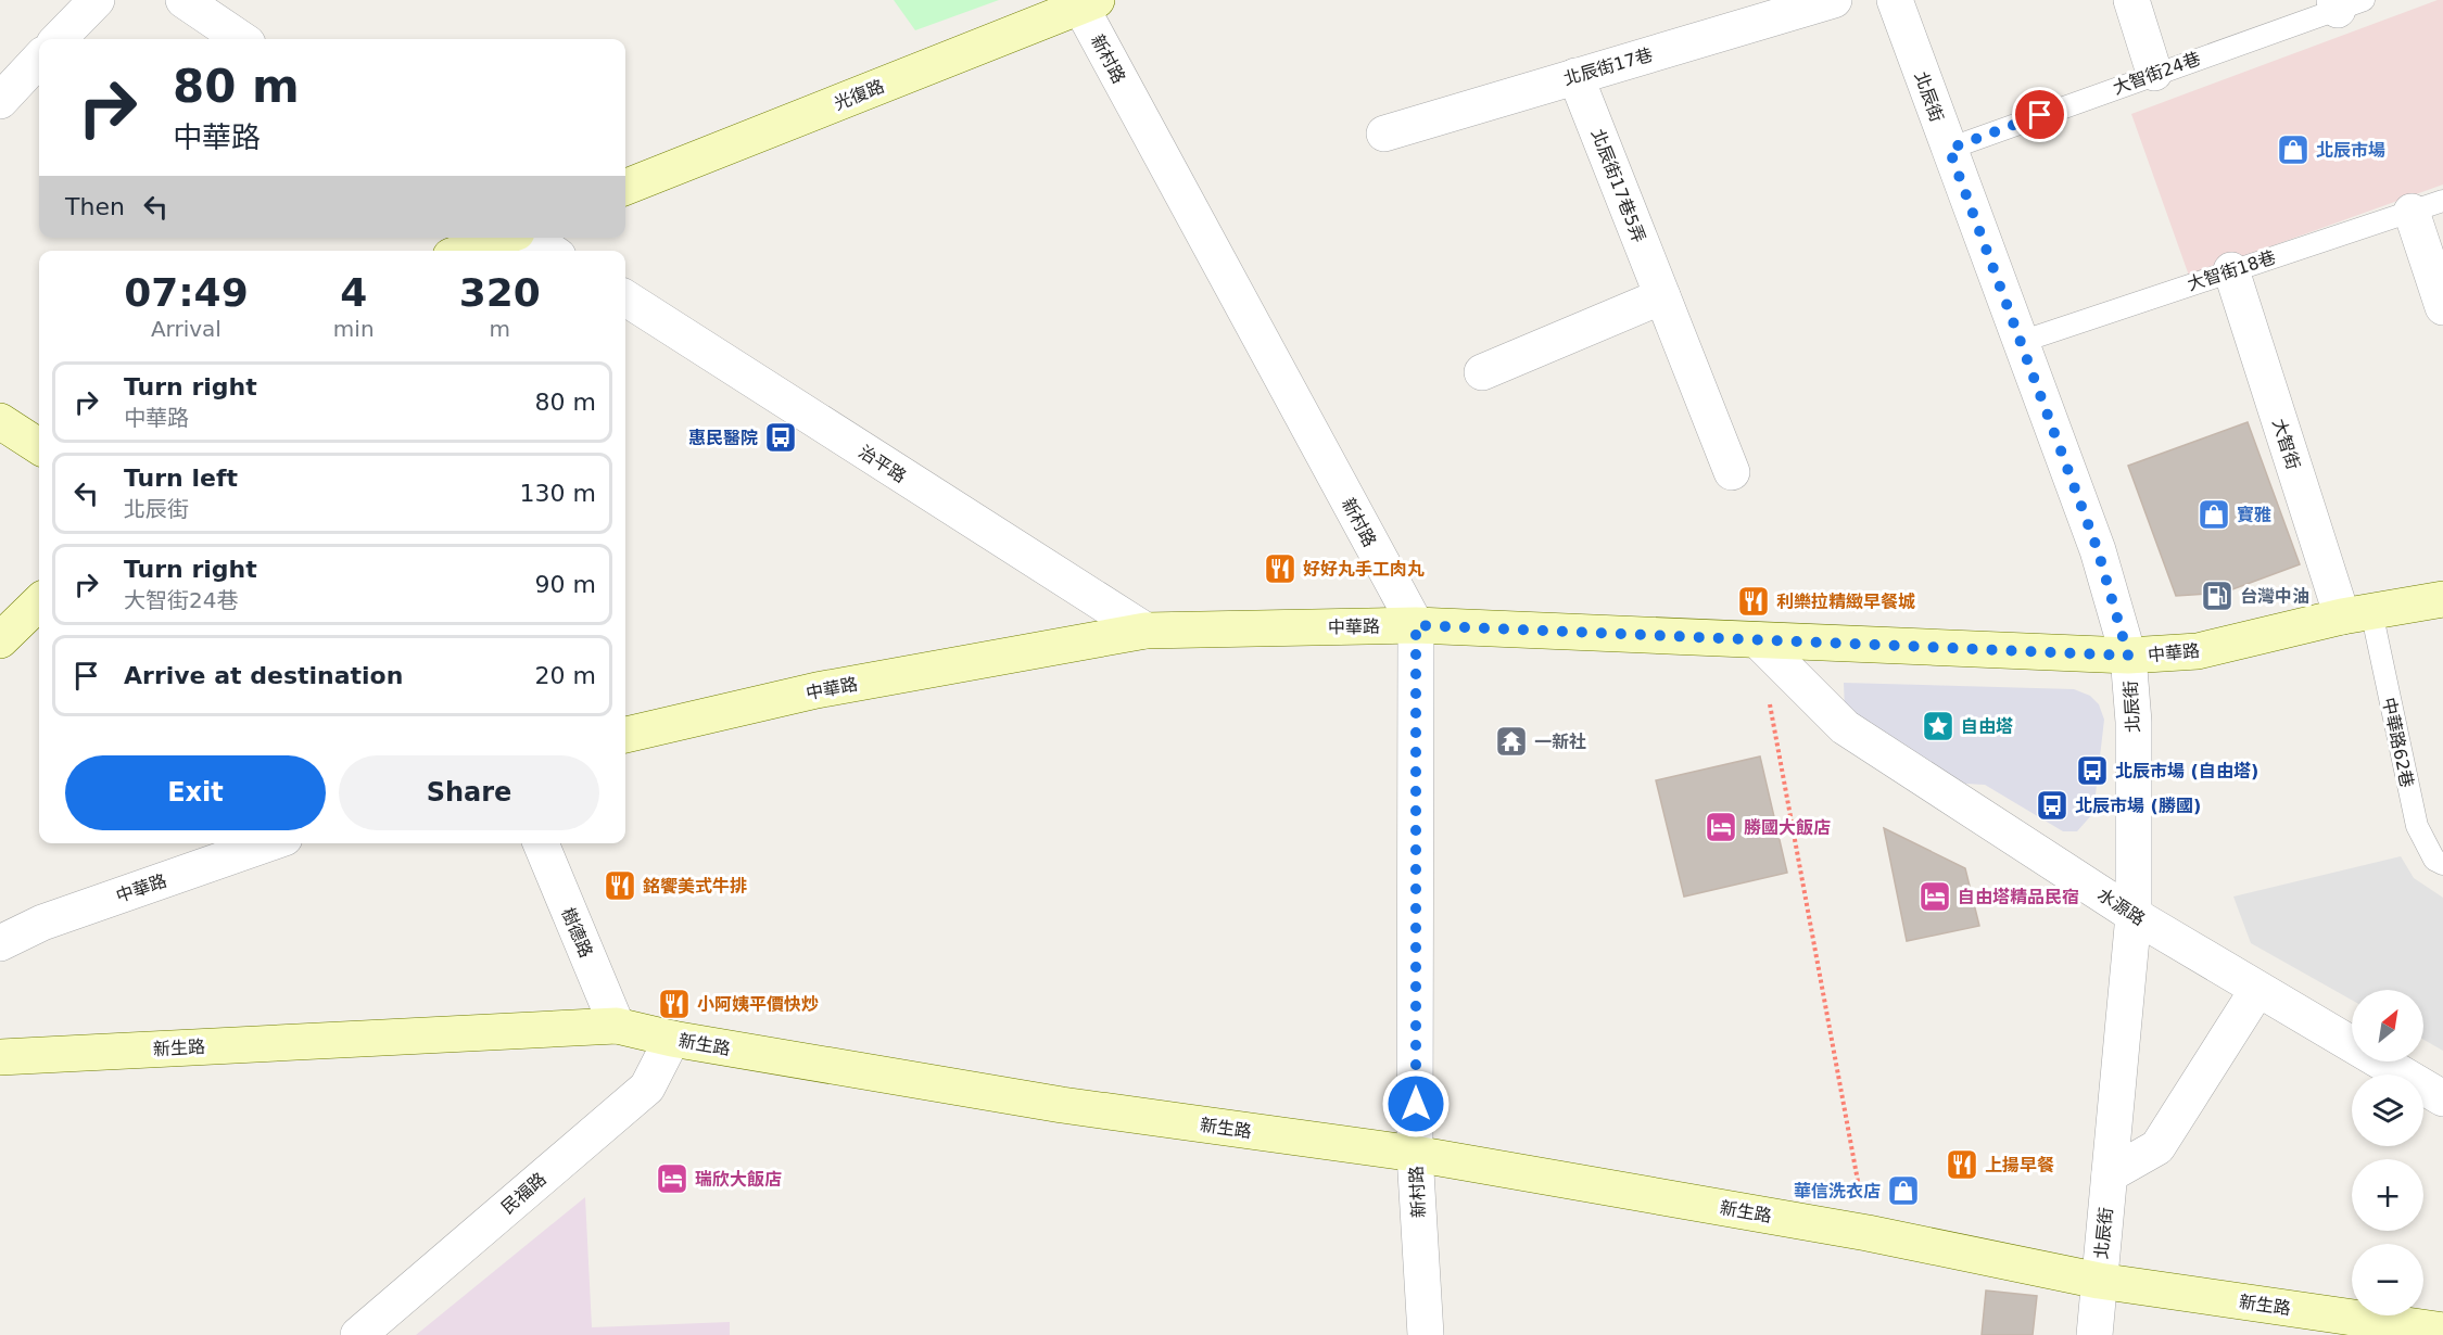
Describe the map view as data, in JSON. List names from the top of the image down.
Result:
{
  "streets": {
    "main road": ["光復路", "中華路", "新生路"],
    "street": [
      "新村路",
      "北辰街17巷",
      "北辰街",
      "北辰街17巷5弄",
      "大智街",
      "治平路",
      "水源路",
      "樹德路",
      "民福路"
    ],
    "lane": ["大智街24巷", "大智街18巷", "中華路62巷"]
  },
  "crossings": [
    ["新村路", "光復路"],
    ["新村路", "中華路"],
    ["新村路", "新生路"],
    ["北辰街17巷", "北辰街17巷5弄"],
    ["大智街24巷", "北辰街"],
    ["北辰街", "大智街18巷"],
    ["北辰街", "中華路"],
    ["北辰街", "水源路"],
    ["北辰街", "新生路"],
    ["大智街18巷", "大智街"],
    ["大智街", "中華路"],
    ["大智街", "中華路62巷"],
    ["治平路", "中華路"],
    ["中華路", "中華路62巷"],
    ["中華路", "水源路"],
    ["樹德路", "新生路"],
    ["新生路", "民福路"]
  ],
  "places": {
    "shop": ["北辰市場", "寶雅", "華信洗衣店"],
    "bus stop": ["惠民醫院", "北辰市場 (自由塔)", "北辰市場 (勝國)"],
    "restaurant": [
      "好好丸手工肉丸",
      "利樂拉精緻早餐城",
      "銘饗美式牛排",
      "小阿姨平價快炒",
      "上揚早餐"
    ],
    "fuel station": ["台灣中油"],
    "place": ["自由塔"],
    "temple": ["一新社"],
    "hotel": ["勝國大飯店", "自由塔精品民宿", "瑞欣大飯店"]
  },
  "north": "top right",
  "page": {
    "turn": ["80 m", "中華路"],
    "then": "Then",
    "eta": [
      "07:49",
      "Arrival",
      "4",
      "min",
      "320",
      "m"
    ],
    "list": [
      {
        "name": "Turn right",
        "note": "中華路",
        "value": "80 m"
      },
      {
        "name": "Turn left",
        "note": "北辰街",
        "value": "130 m"
      },
      {
        "name": "Turn right",
        "note": "大智街24巷",
        "value": "90 m"
      },
      {
        "name": "Arrive at destination",
        "value": "20 m"
      }
    ],
    "buttons": ["Exit", "Share"],
    "map_buttons": ["+", "−"]
  }
}
